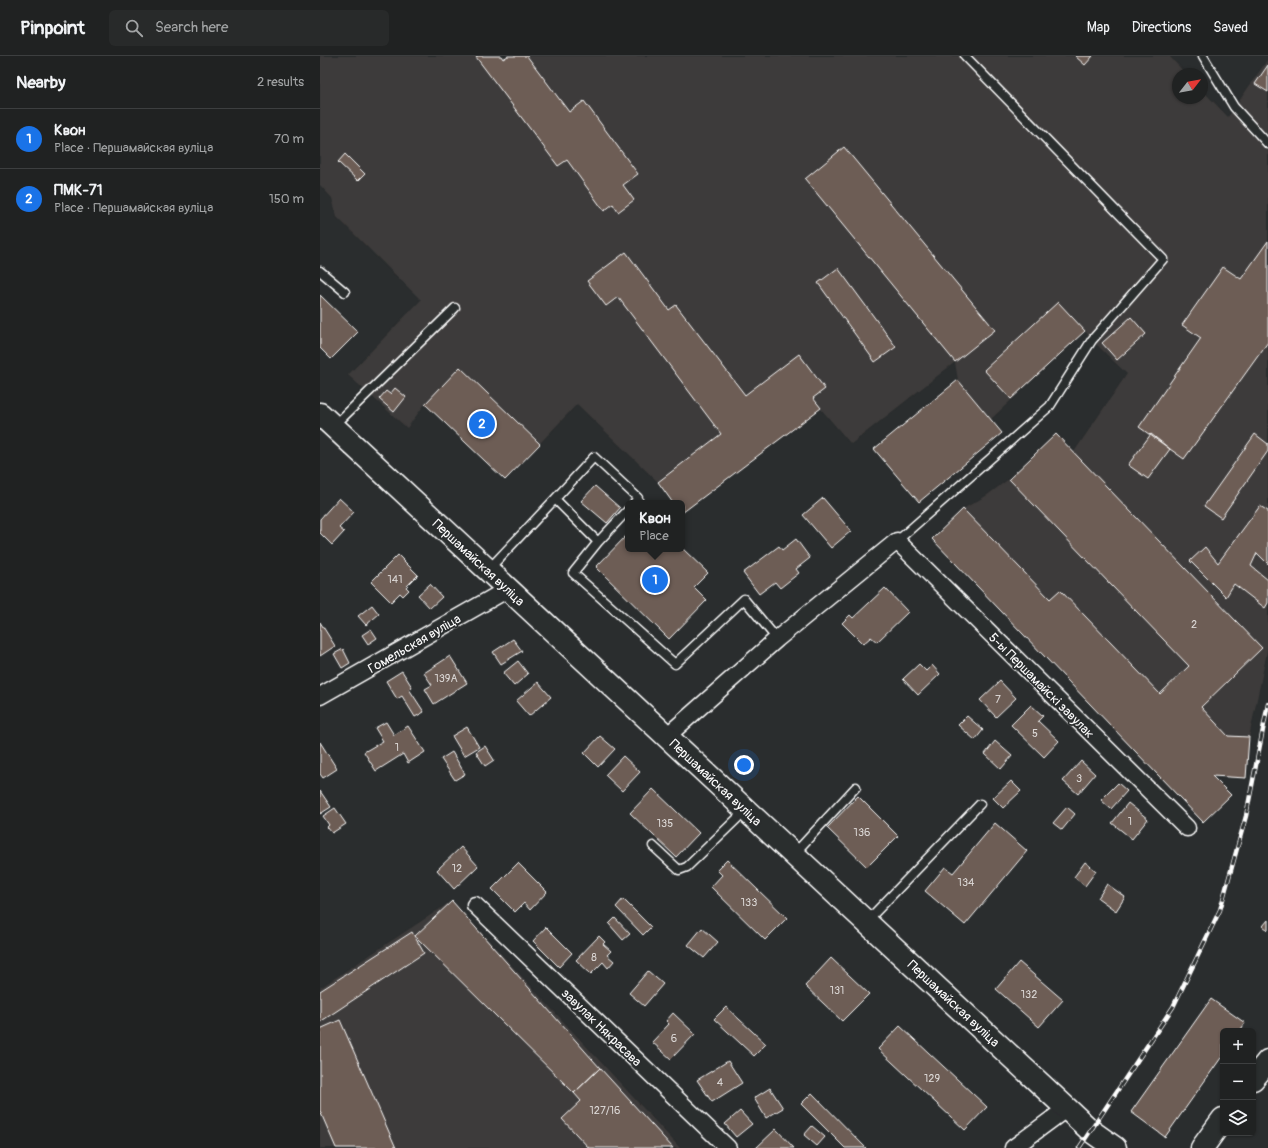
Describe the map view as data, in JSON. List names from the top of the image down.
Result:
{
  "streets": {
    "street": [
      "Першамайская вуліца",
      "Гомельская вуліца",
      "5-ы Першамайскі завулак",
      "завулак Някрасава"
    ]
  },
  "crossings": [
    ["Першамайская вуліца", "Гомельская вуліца"]
  ],
  "house_numbers": [
    "141",
    "2",
    "139А",
    "7",
    "5",
    "1",
    "3",
    "1",
    "135",
    "136",
    "12",
    "134",
    "133",
    "8",
    "131",
    "132",
    "6",
    "129",
    "4",
    "127/16"
  ],
  "north": "top right",
  "page": {
    "header": "Pinpoint",
    "search": "Search here",
    "nav": ["Map", "Directions", "Saved"],
    "heading": ["Nearby", "2 results"],
    "list": [
      {
        "mark": "1",
        "name": "Квон",
        "note": "Place · Першамайская вуліца",
        "value": "70 m"
      },
      {
        "mark": "2",
        "name": "ПМК-71",
        "note": "Place · Першамайская вуліца",
        "value": "150 m"
      }
    ],
    "pins": ["2", "1"],
    "popup": ["Квон", "Place"],
    "map_buttons": ["+", "−"]
  }
}
